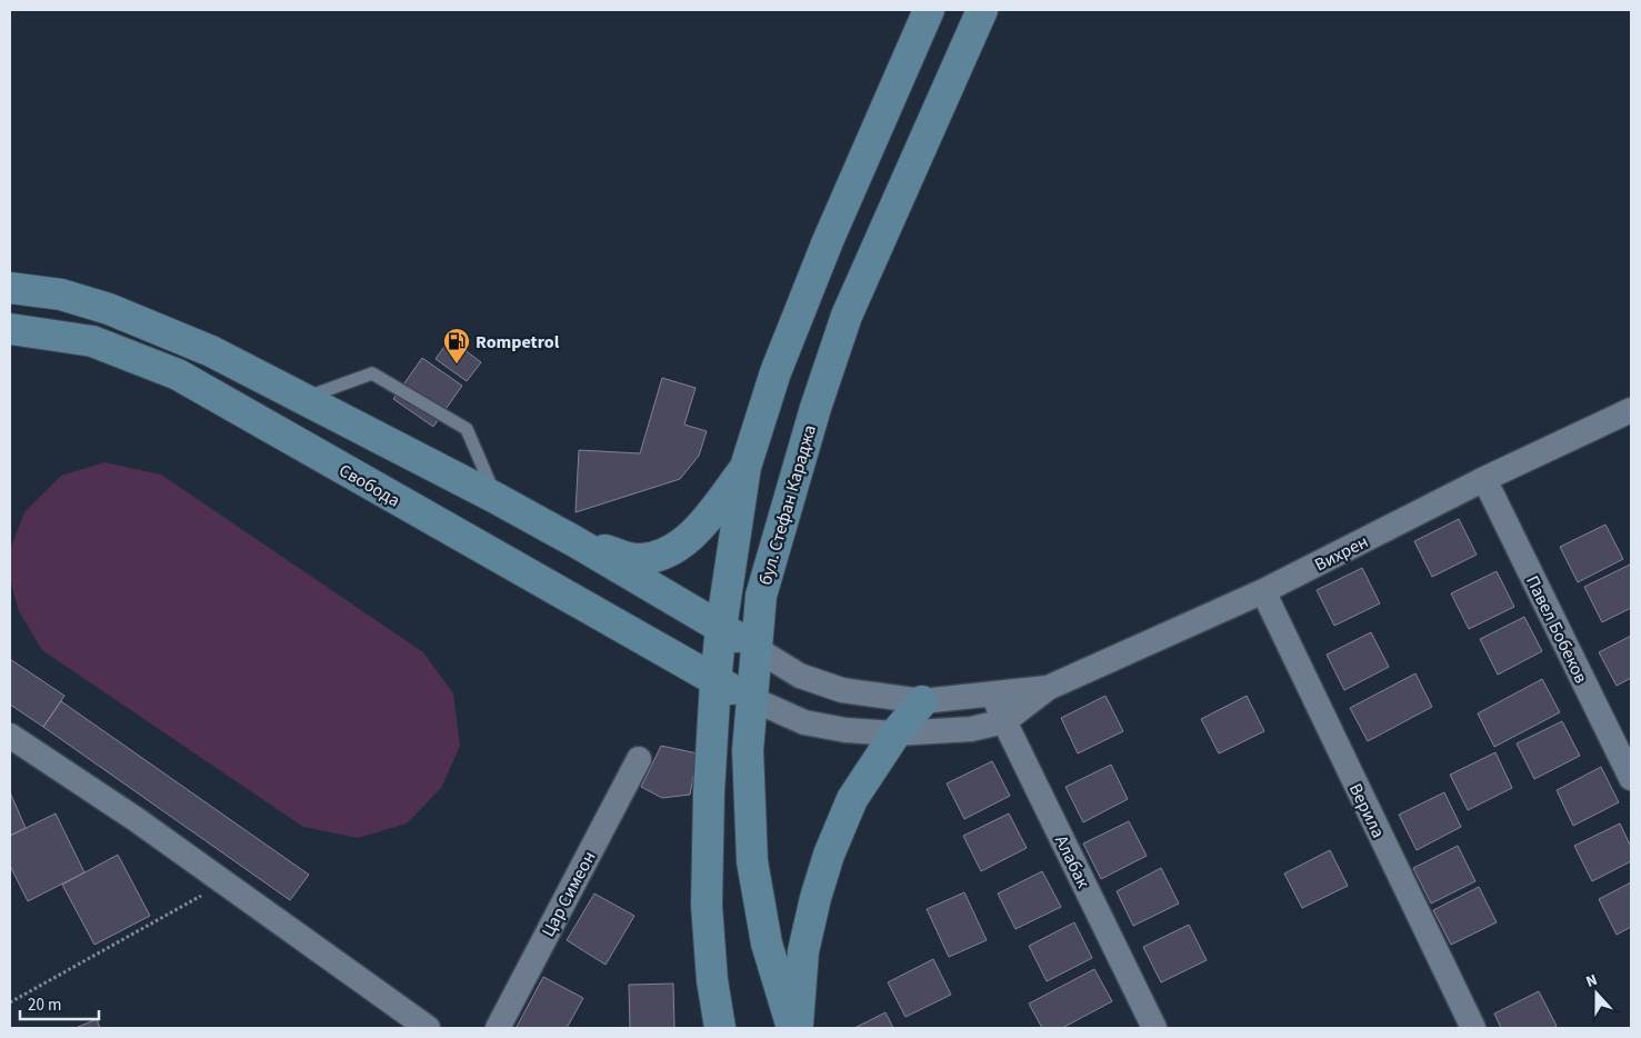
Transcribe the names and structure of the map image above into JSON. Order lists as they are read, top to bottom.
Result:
{
  "streets": {
    "street": [
      "Свобода",
      "бул. Стефан Караджа",
      "Вихрен",
      "Павел Бобеков",
      "Верила",
      "Алабак",
      "Цар Симеон"
    ]
  },
  "crossings": [
    ["Свобода", "бул. Стефан Караджа"],
    ["Вихрен", "Павел Бобеков"],
    ["Вихрен", "Верила"]
  ],
  "places": {
    "fuel station": ["Rompetrol"]
  },
  "scale_bar": "20 m",
  "north": "top"
}
